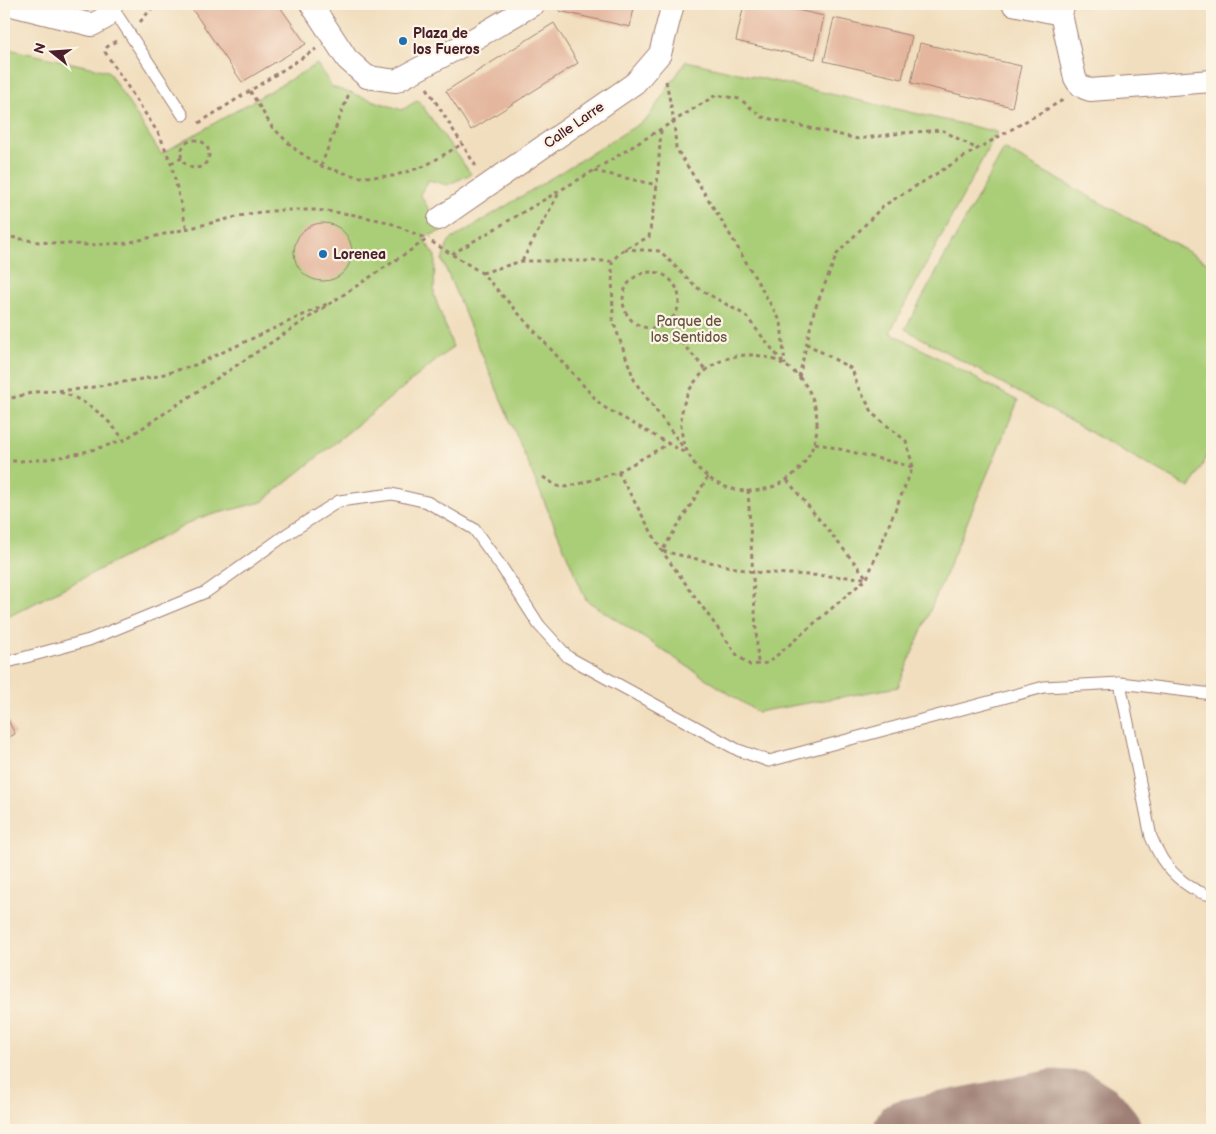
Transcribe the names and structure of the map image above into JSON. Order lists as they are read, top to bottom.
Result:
{
  "streets": {
    "street": ["Calle Larre"]
  },
  "parks": ["Parque de los Sentidos"],
  "places": ["Plaza de los Fueros", "Lorenea"],
  "north": "left"
}
